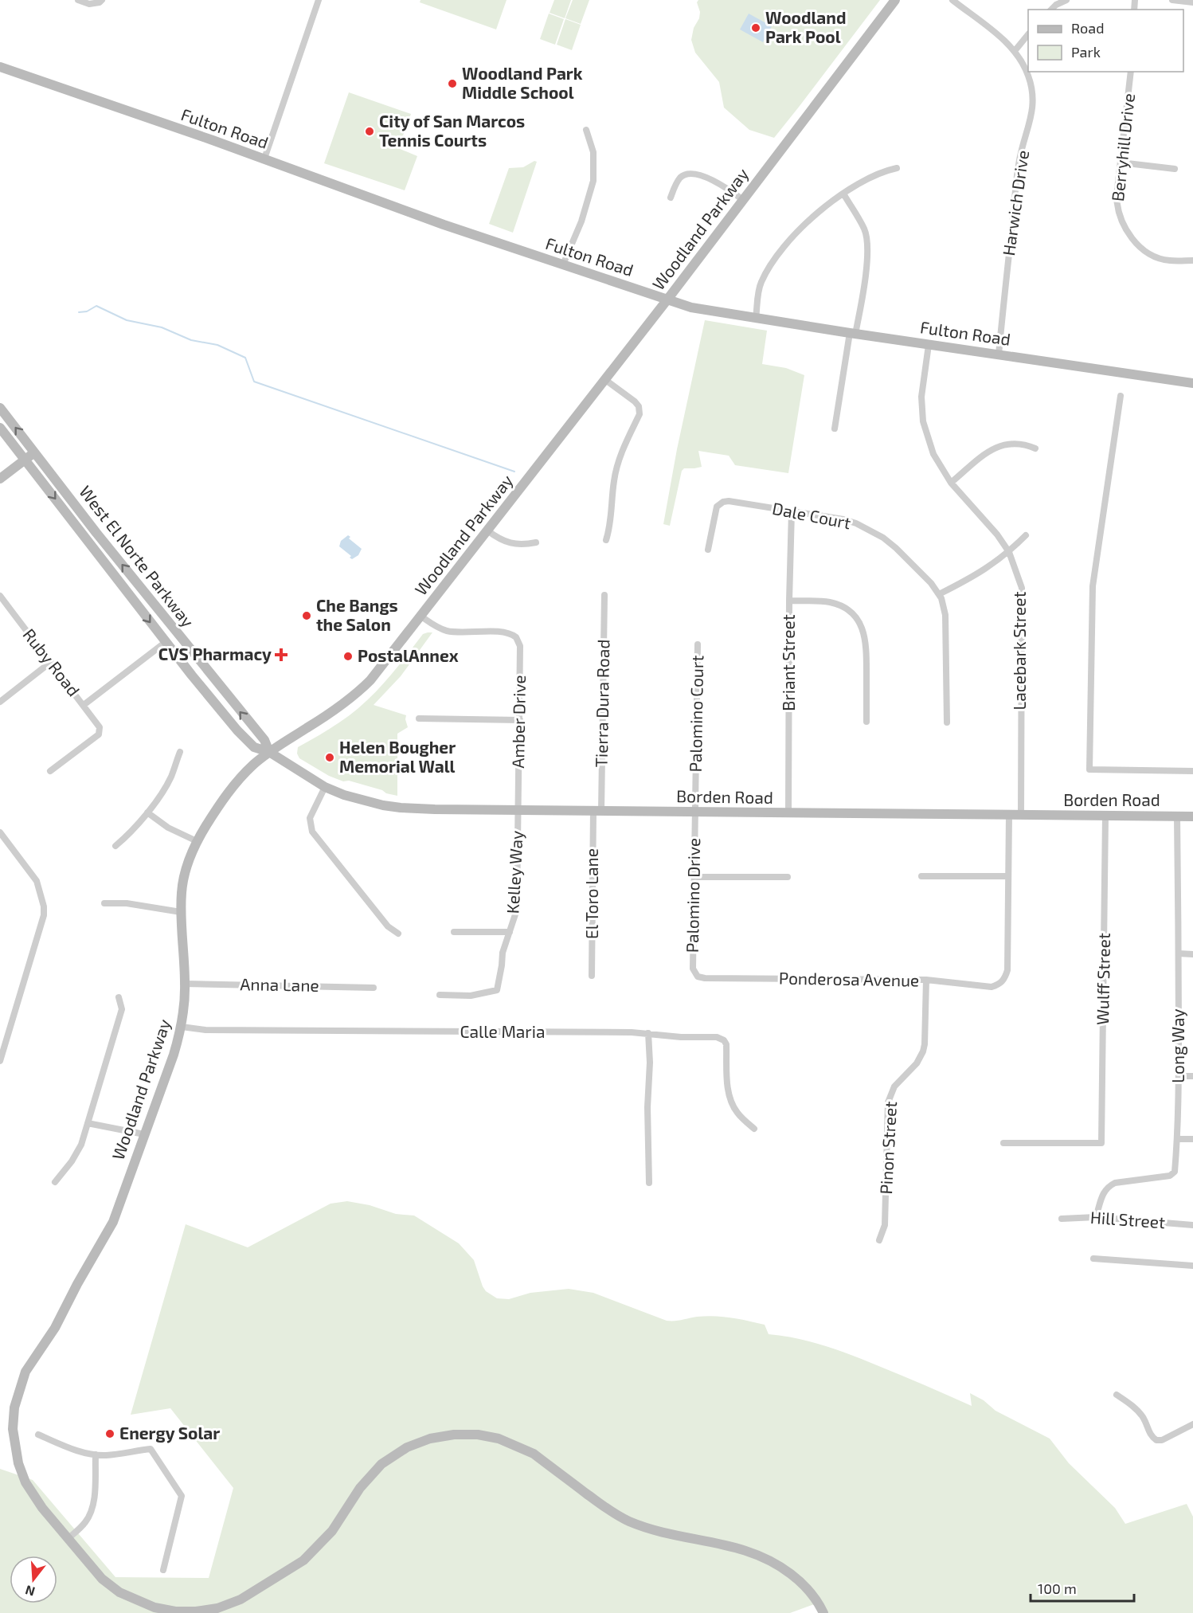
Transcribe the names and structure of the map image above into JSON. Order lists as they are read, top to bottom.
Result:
{
  "streets": {
    "street": [
      "Fulton Road",
      "Berryhill Drive",
      "Harwich Drive",
      "Woodland Parkway",
      "Dale Court",
      "West El Norte Parkway",
      "Lacebark Street",
      "Ruby Road",
      "Briant Street",
      "Tierra Dura Road",
      "Palomino Court",
      "Amber Drive",
      "Borden Road",
      "Kelley Way",
      "El Toro Lane",
      "Palomino Drive",
      "Wulff Street",
      "Ponderosa Avenue",
      "Anna Lane",
      "Calle Maria",
      "Long Way",
      "Pinon Street",
      "Hill Street"
    ]
  },
  "crossings": [
    ["Fulton Road", "Harwich Drive"],
    ["Fulton Road", "Woodland Parkway"],
    ["Fulton Road", "Lacebark Street"],
    ["Woodland Parkway", "West El Norte Parkway"],
    ["Woodland Parkway", "Amber Drive"],
    ["Woodland Parkway", "Borden Road"],
    ["Woodland Parkway", "Anna Lane"],
    ["Woodland Parkway", "Calle Maria"],
    ["Dale Court", "Briant Street"],
    ["West El Norte Parkway", "Borden Road"],
    ["Lacebark Street", "Borden Road"],
    ["Briant Street", "Borden Road"],
    ["Tierra Dura Road", "Borden Road"],
    ["Tierra Dura Road", "El Toro Lane"],
    ["Palomino Court", "Borden Road"],
    ["Palomino Court", "Palomino Drive"],
    ["Amber Drive", "Borden Road"],
    ["Amber Drive", "Kelley Way"],
    ["Borden Road", "Kelley Way"],
    ["Borden Road", "El Toro Lane"],
    ["Borden Road", "Palomino Drive"],
    ["Borden Road", "Wulff Street"],
    ["Borden Road", "Long Way"],
    ["Palomino Drive", "Ponderosa Avenue"],
    ["Ponderosa Avenue", "Pinon Street"],
    ["Long Way", "Hill Street"]
  ],
  "places": {
    "other": [
      "Woodland Park Pool",
      "Woodland Park Middle School",
      "City of San Marcos Tennis Courts",
      "Che Bangs the Salon",
      "PostalAnnex",
      "Helen Bougher Memorial Wall",
      "Energy Solar"
    ],
    "health": ["CVS Pharmacy"]
  },
  "legend": ["Road", "Park"],
  "scale_bar": "100 m",
  "north": "bottom"
}
